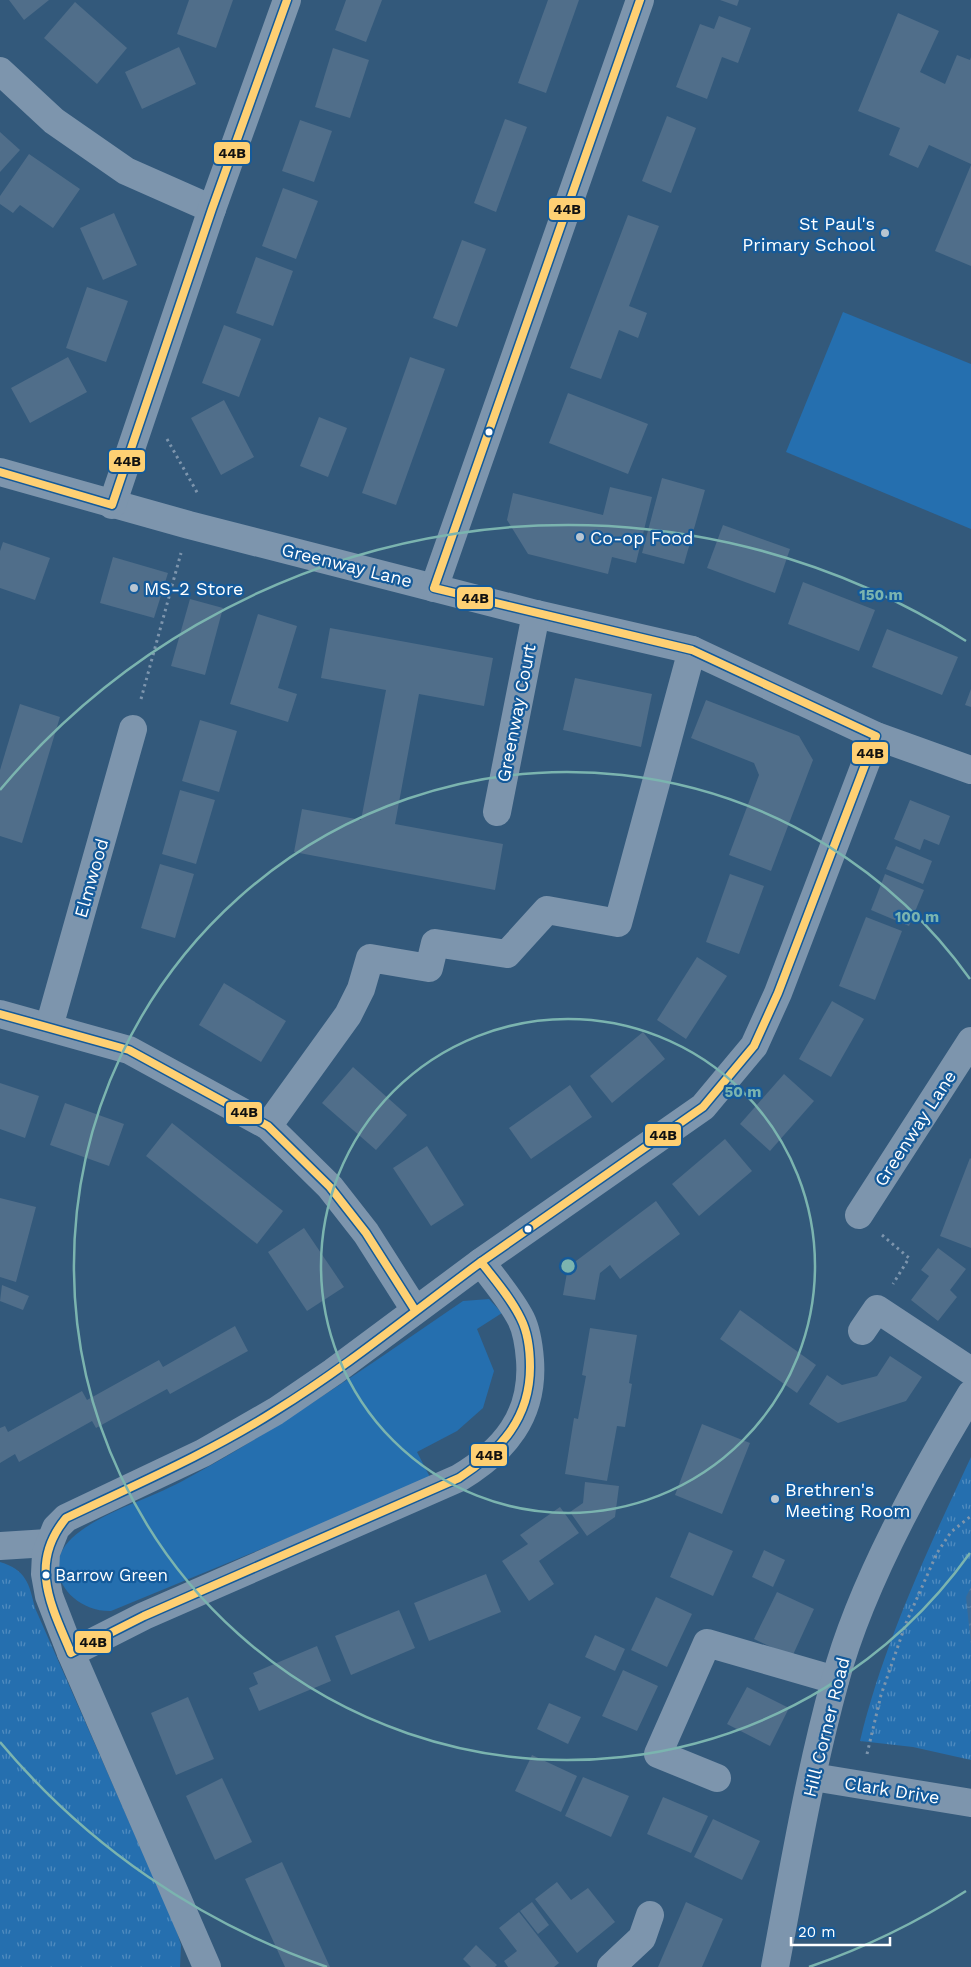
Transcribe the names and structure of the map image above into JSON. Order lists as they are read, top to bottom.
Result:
{
  "streets": {
    "street": [
      "Greenway Lane",
      "Greenway Court",
      "Elmwood",
      "Hill Corner Road",
      "Clark Drive"
    ]
  },
  "crossings": [
    ["Greenway Lane", "Greenway Court"],
    ["Hill Corner Road", "Clark Drive"]
  ],
  "places": [
    "St Paul's Primary School",
    "Co-op Food",
    "MS-2 Store",
    "Brethren's Meeting Room",
    "Barrow Green"
  ],
  "lines": ["transit line 44B"],
  "scale_bar": "20 m",
  "rings": ["150 m", "100 m", "50 m"]
}
